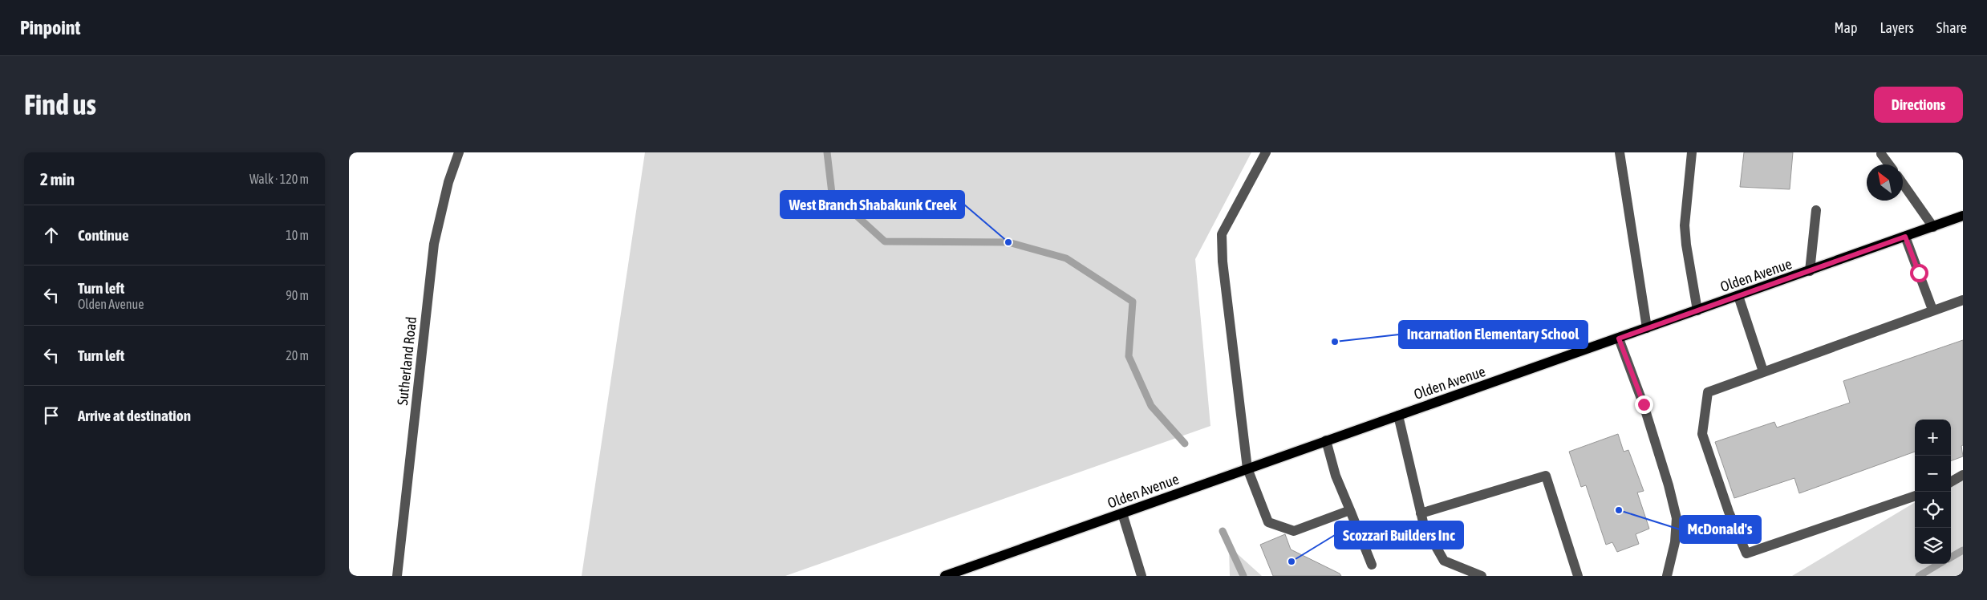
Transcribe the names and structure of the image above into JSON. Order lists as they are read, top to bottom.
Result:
{
  "streets": {
    "main road": ["Olden Avenue"],
    "street": ["Sutherland Road"]
  },
  "places": [
    "West Branch Shabakunk Creek",
    "Incarnation Elementary School",
    "McDonald's",
    "Scozzari Builders Inc"
  ],
  "north": "top left",
  "page": {
    "header": "Pinpoint",
    "nav": ["Map", "Layers", "Share"],
    "buttons": "Directions",
    "title": "Find us",
    "heading": ["2 min", "Walk · 120 m"],
    "list": [
      ["Continue", "10 m"],
      ["Turn left", "Olden Avenue", "90 m"],
      ["Turn left", "20 m"],
      "Arrive at destination"
    ],
    "map_buttons": ["+", "−"]
  }
}
